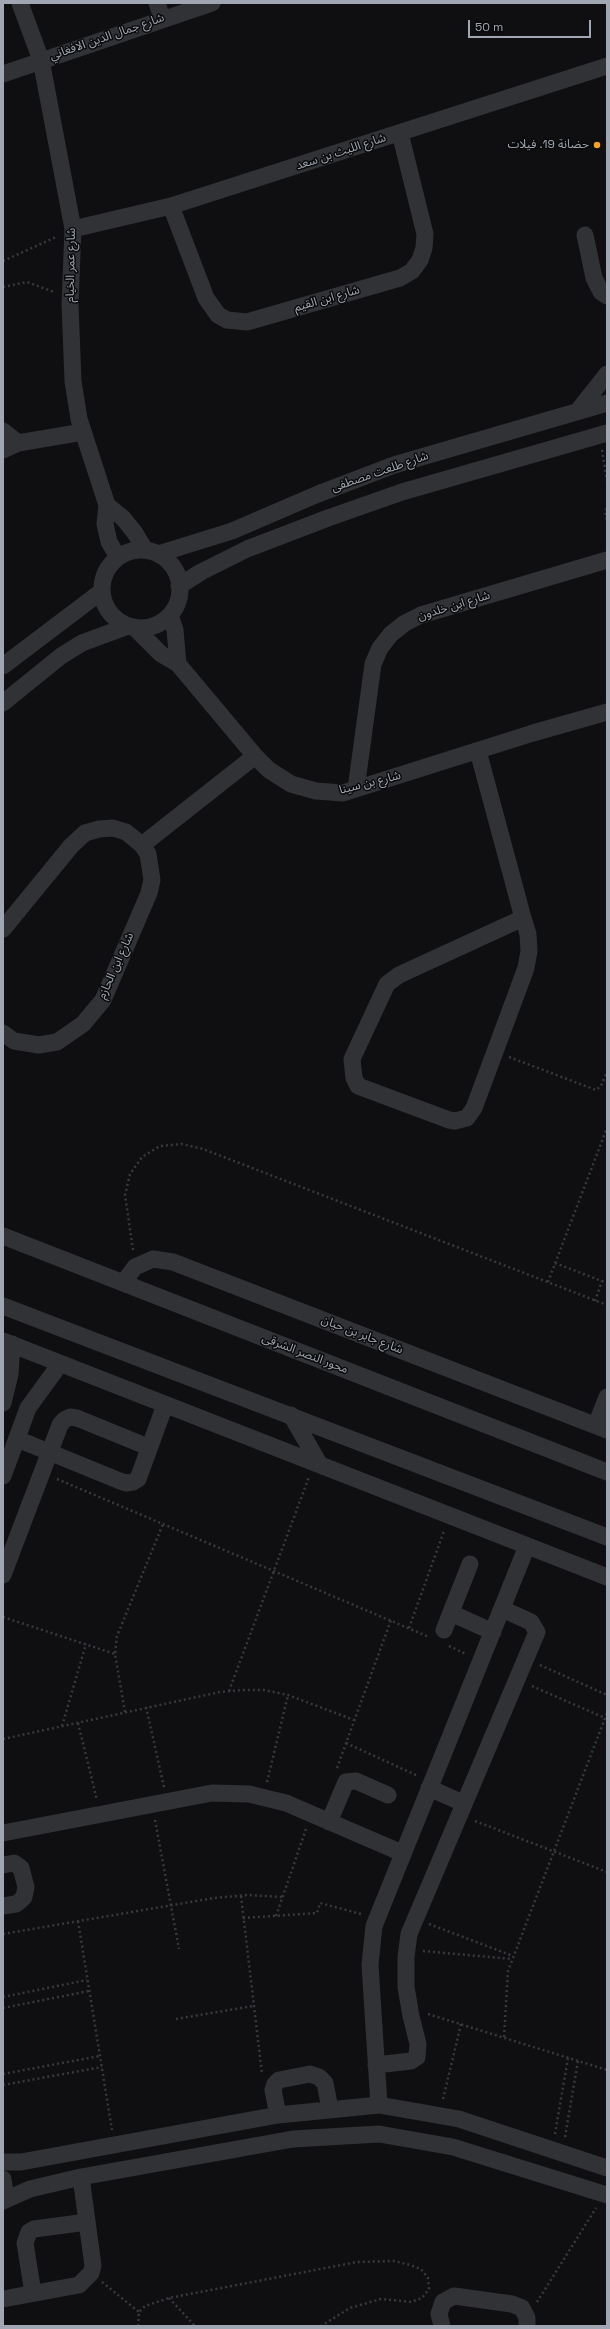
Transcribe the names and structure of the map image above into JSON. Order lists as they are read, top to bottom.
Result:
{
  "streets": {
    "street": [
      "شارع جمال الدين الافغاني",
      "شارع الليث بن سعد",
      "شارع عمر الخيام",
      "شارع ابن القيم",
      "شارع طلعت مصطفى",
      "شارع ابن خلدون",
      "شارع بن سينا",
      "شارع ابن الحازم",
      "شارع جابر بن حيان",
      "محور النصر الشرقى"
    ]
  },
  "crossings": [
    ["شارع جمال الدين الافغاني", "شارع عمر الخيام"],
    ["شارع الليث بن سعد", "شارع عمر الخيام"],
    ["شارع الليث بن سعد", "شارع ابن القيم"],
    ["شارع عمر الخيام", "شارع طلعت مصطفى"],
    ["شارع عمر الخيام", "شارع بن سينا"],
    ["شارع طلعت مصطفى", "شارع بن سينا"],
    ["شارع ابن خلدون", "شارع بن سينا"],
    ["شارع جابر بن حيان", "محور النصر الشرقى"]
  ],
  "places": ["حضانة 19. فيلات"],
  "scale_bar": "50 m"
}
